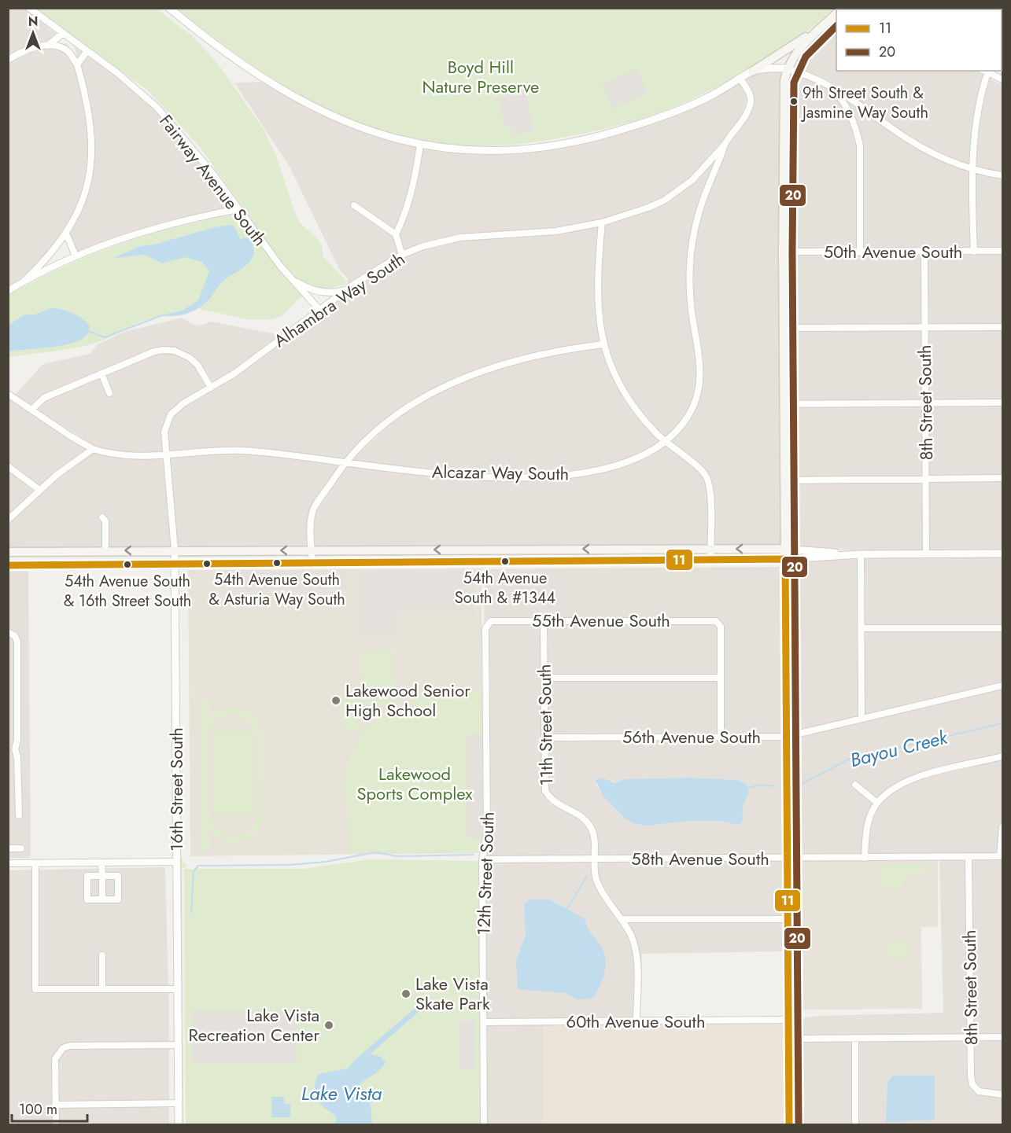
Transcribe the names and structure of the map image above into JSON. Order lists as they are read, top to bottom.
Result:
{
  "streets": {
    "street": [
      "Fairway Avenue South",
      "50th Avenue South",
      "Alhambra Way South",
      "8th Street South",
      "Alcazar Way South",
      "55th Avenue South",
      "11th Street South",
      "56th Avenue South",
      "16th Street South",
      "58th Avenue South",
      "12th Street South",
      "60th Avenue South"
    ]
  },
  "crossings": [
    ["Fairway Avenue South", "Alhambra Way South"],
    ["50th Avenue South", "8th Street South"],
    ["Alhambra Way South", "Alcazar Way South"],
    ["Alhambra Way South", "16th Street South"],
    ["8th Street South", "58th Avenue South"],
    ["Alcazar Way South", "16th Street South"],
    ["55th Avenue South", "11th Street South"],
    ["55th Avenue South", "12th Street South"],
    ["11th Street South", "56th Avenue South"],
    ["11th Street South", "58th Avenue South"],
    ["11th Street South", "60th Avenue South"],
    ["58th Avenue South", "12th Street South"],
    ["12th Street South", "60th Avenue South"]
  ],
  "water": ["Bayou Creek", "Lake Vista"],
  "parks": ["Boyd Hill Nature Preserve", "Lakewood Sports Complex"],
  "places": [
    "9th Street South & Jasmine Way South",
    "54th Avenue South & #1344",
    "54th Avenue South & Asturia Way South",
    "54th Avenue South & 16th Street South",
    "Lakewood Senior High School",
    "Lake Vista Skate Park",
    "Lake Vista Recreation Center"
  ],
  "lines": ["transit line 20", "transit line 11"],
  "legend": ["11", "20"],
  "scale_bar": "100 m",
  "north": "top"
}
